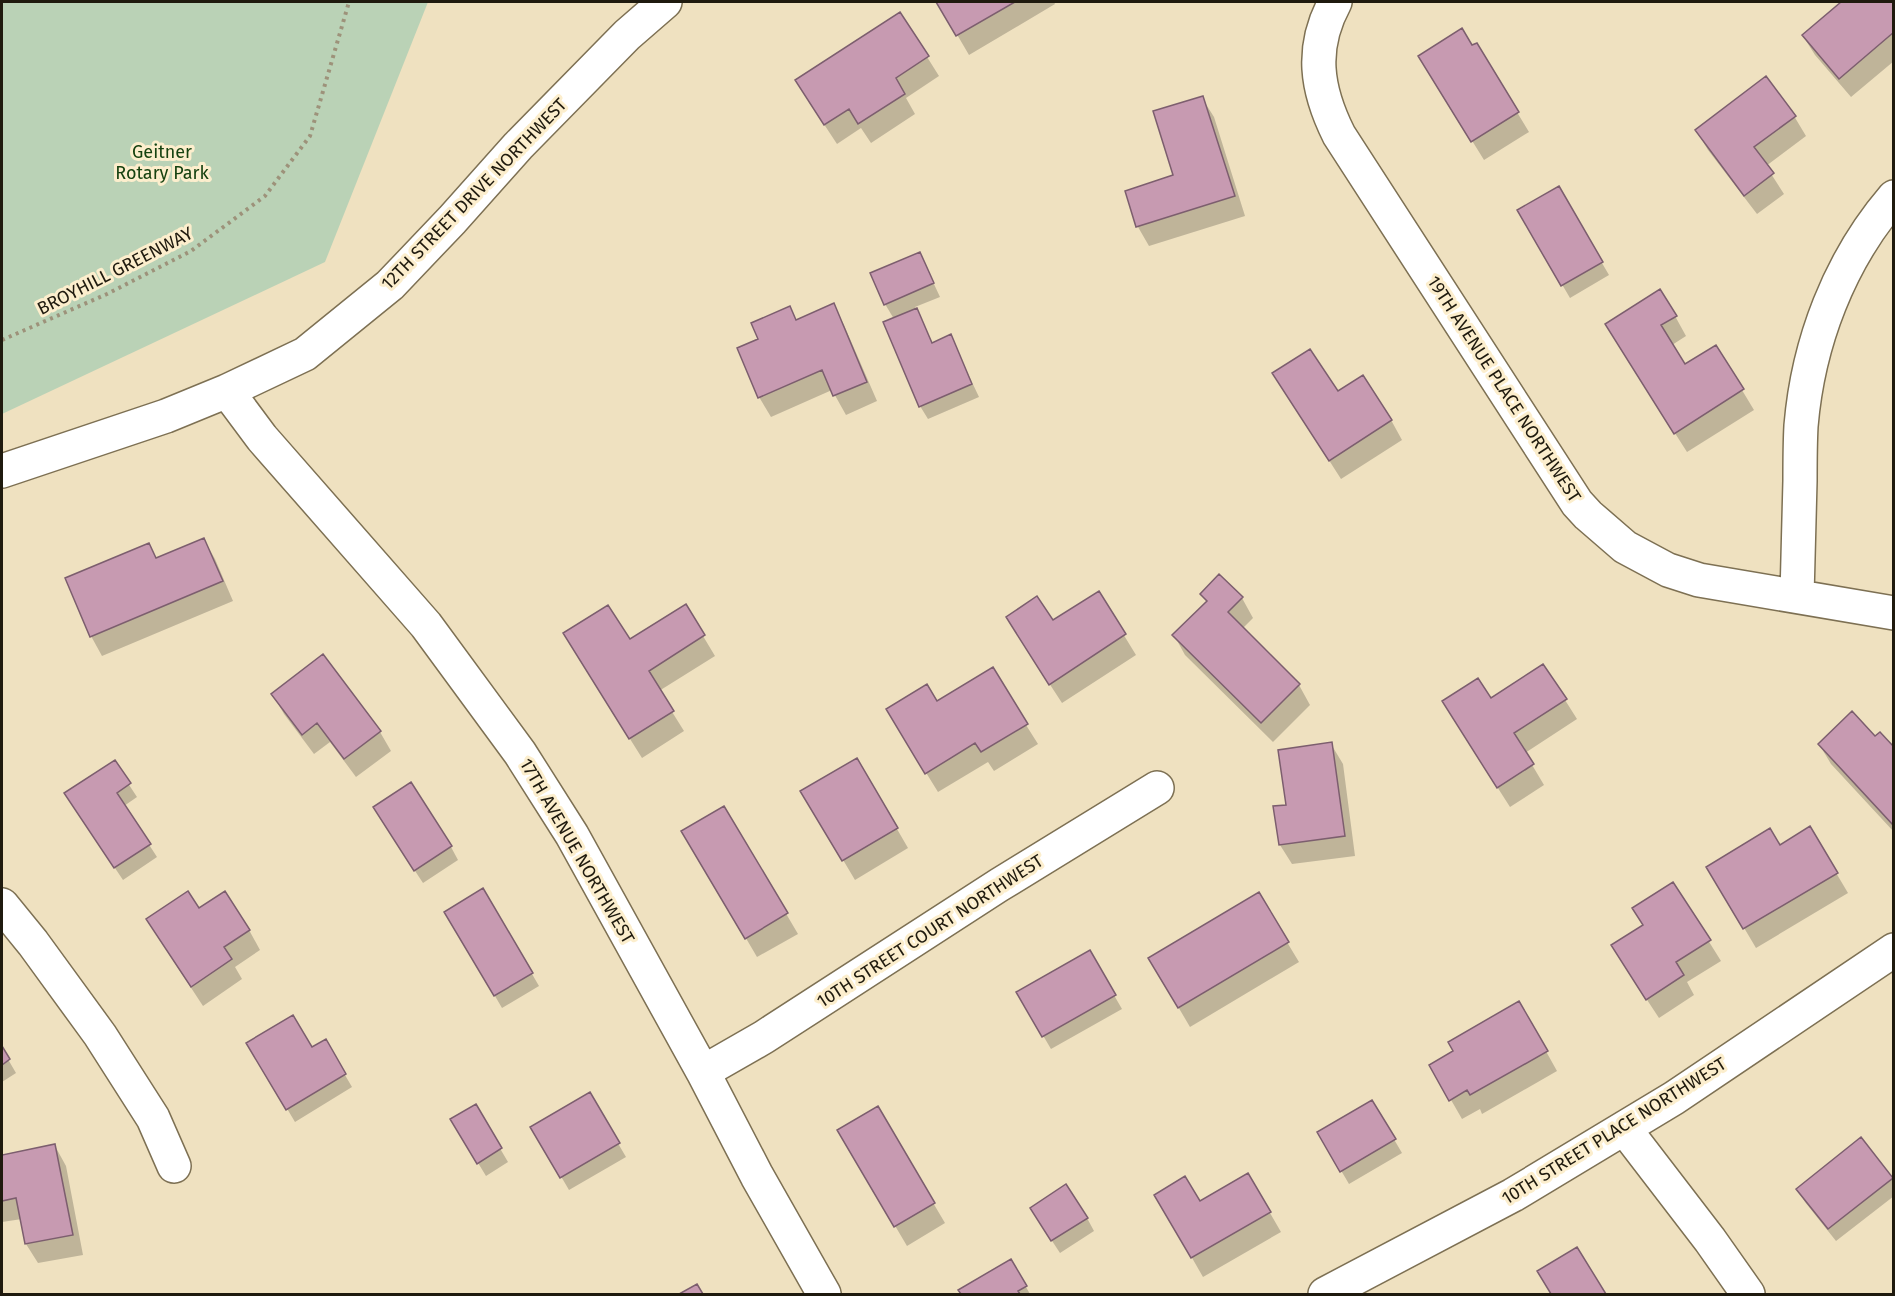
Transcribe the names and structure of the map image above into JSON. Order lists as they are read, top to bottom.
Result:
{
  "streets": {
    "street": [
      "12TH STREET DRIVE NORTHWEST",
      "19TH AVENUE PLACE NORTHWEST",
      "17TH AVENUE NORTHWEST",
      "10TH STREET COURT NORTHWEST",
      "10TH STREET PLACE NORTHWEST"
    ],
    "path": ["BROYHILL GREENWAY"]
  },
  "crossings": [
    ["12TH STREET DRIVE NORTHWEST", "17TH AVENUE NORTHWEST"],
    ["17TH AVENUE NORTHWEST", "10TH STREET COURT NORTHWEST"]
  ],
  "parks": ["Geitner Rotary Park"]
}
